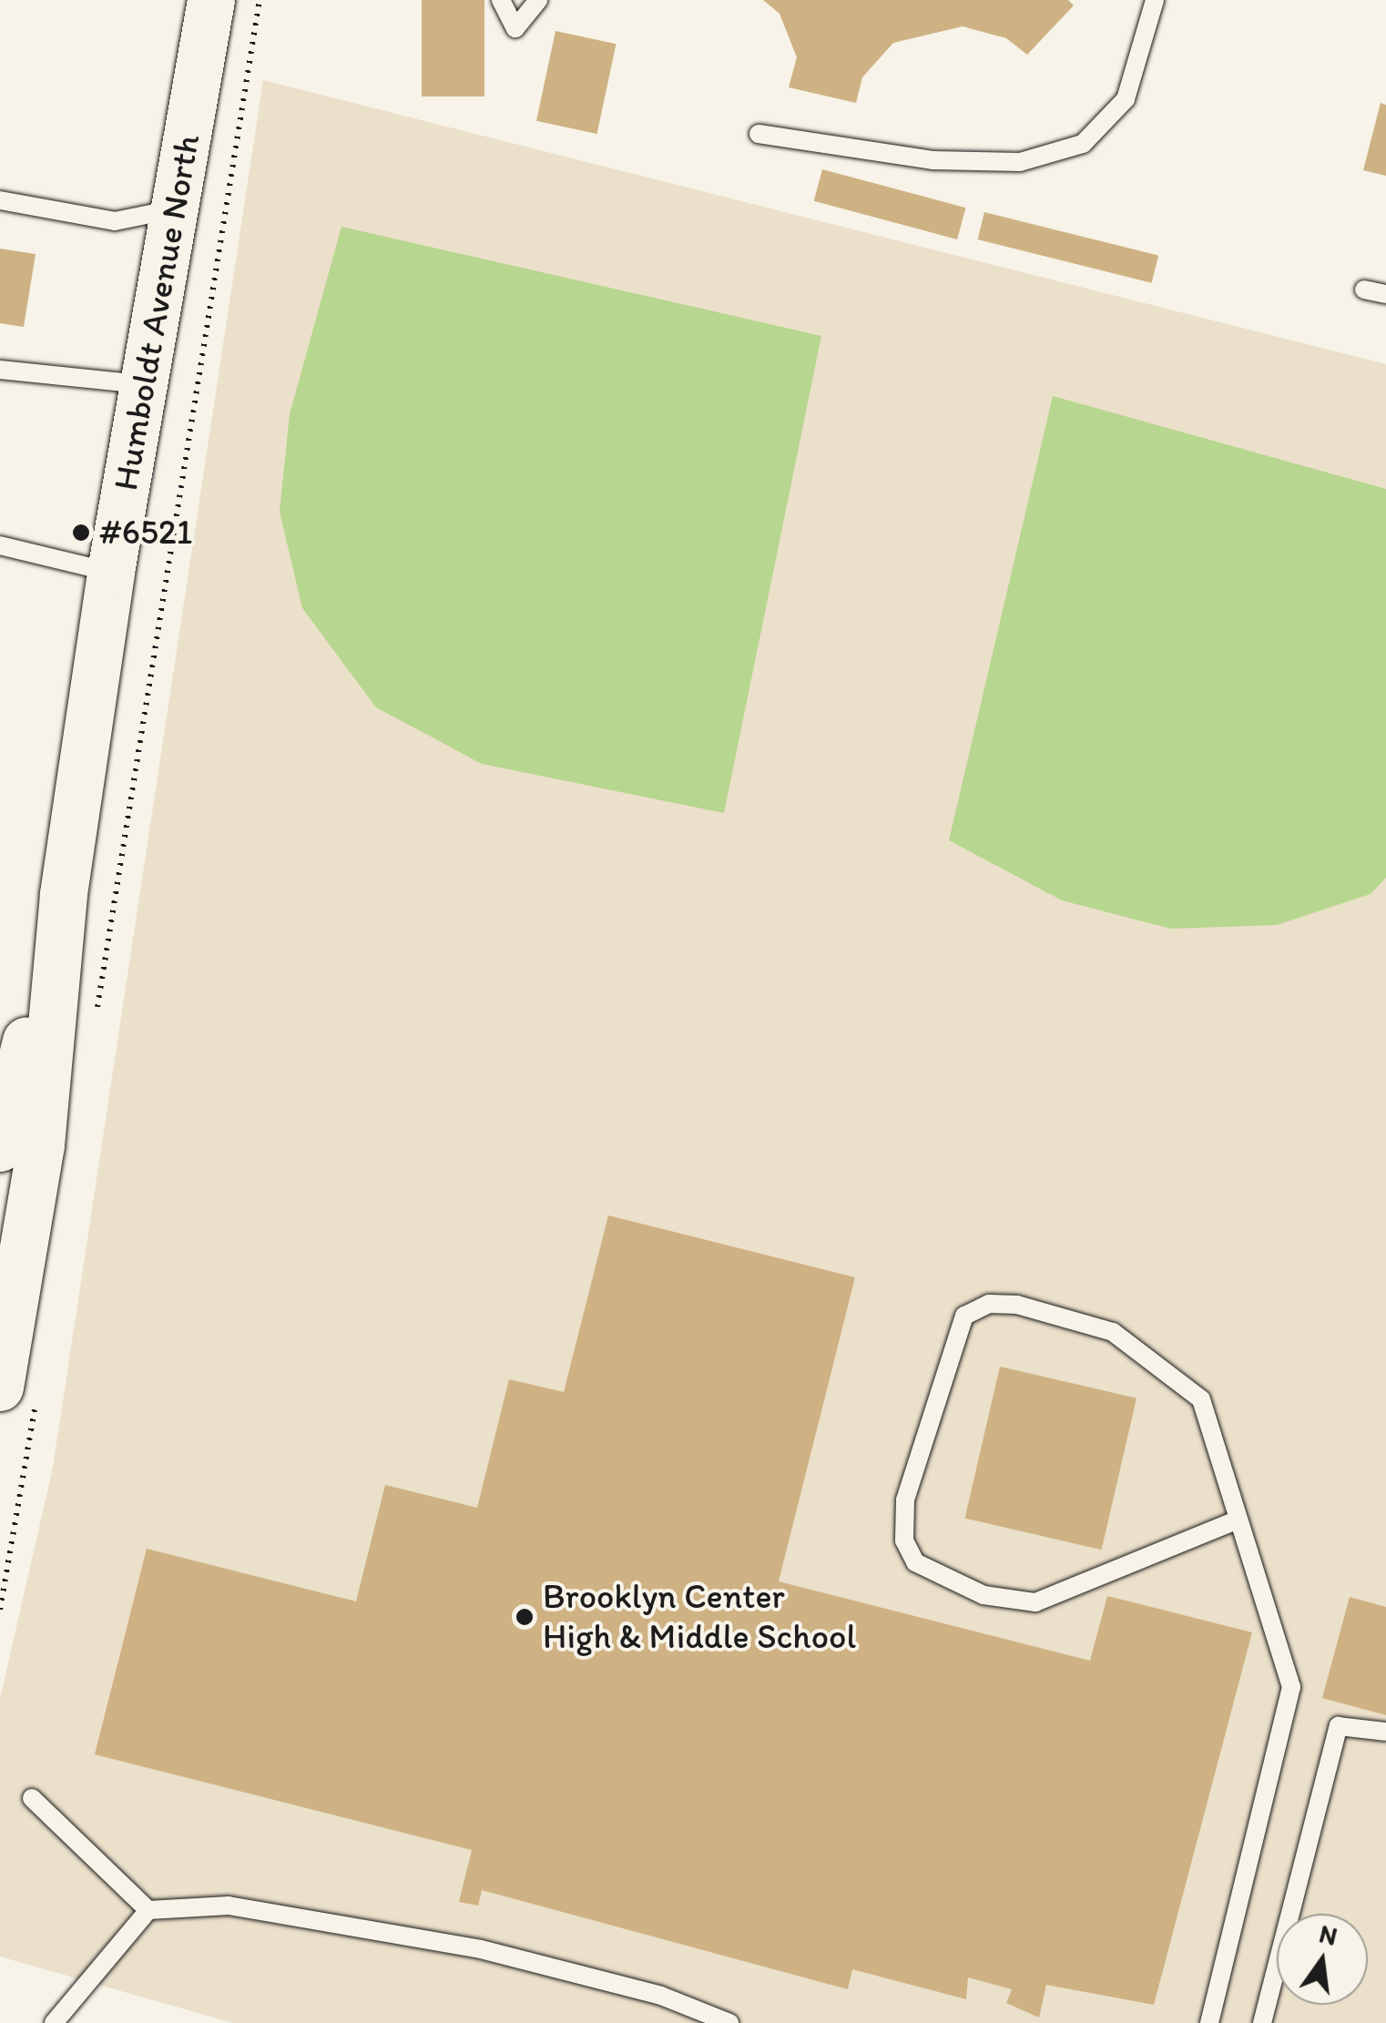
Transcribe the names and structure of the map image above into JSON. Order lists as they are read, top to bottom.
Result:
{
  "streets": {
    "street": ["Humboldt Avenue North"]
  },
  "places": ["#6521", "Brooklyn Center High & Middle School"],
  "north": "top"
}
